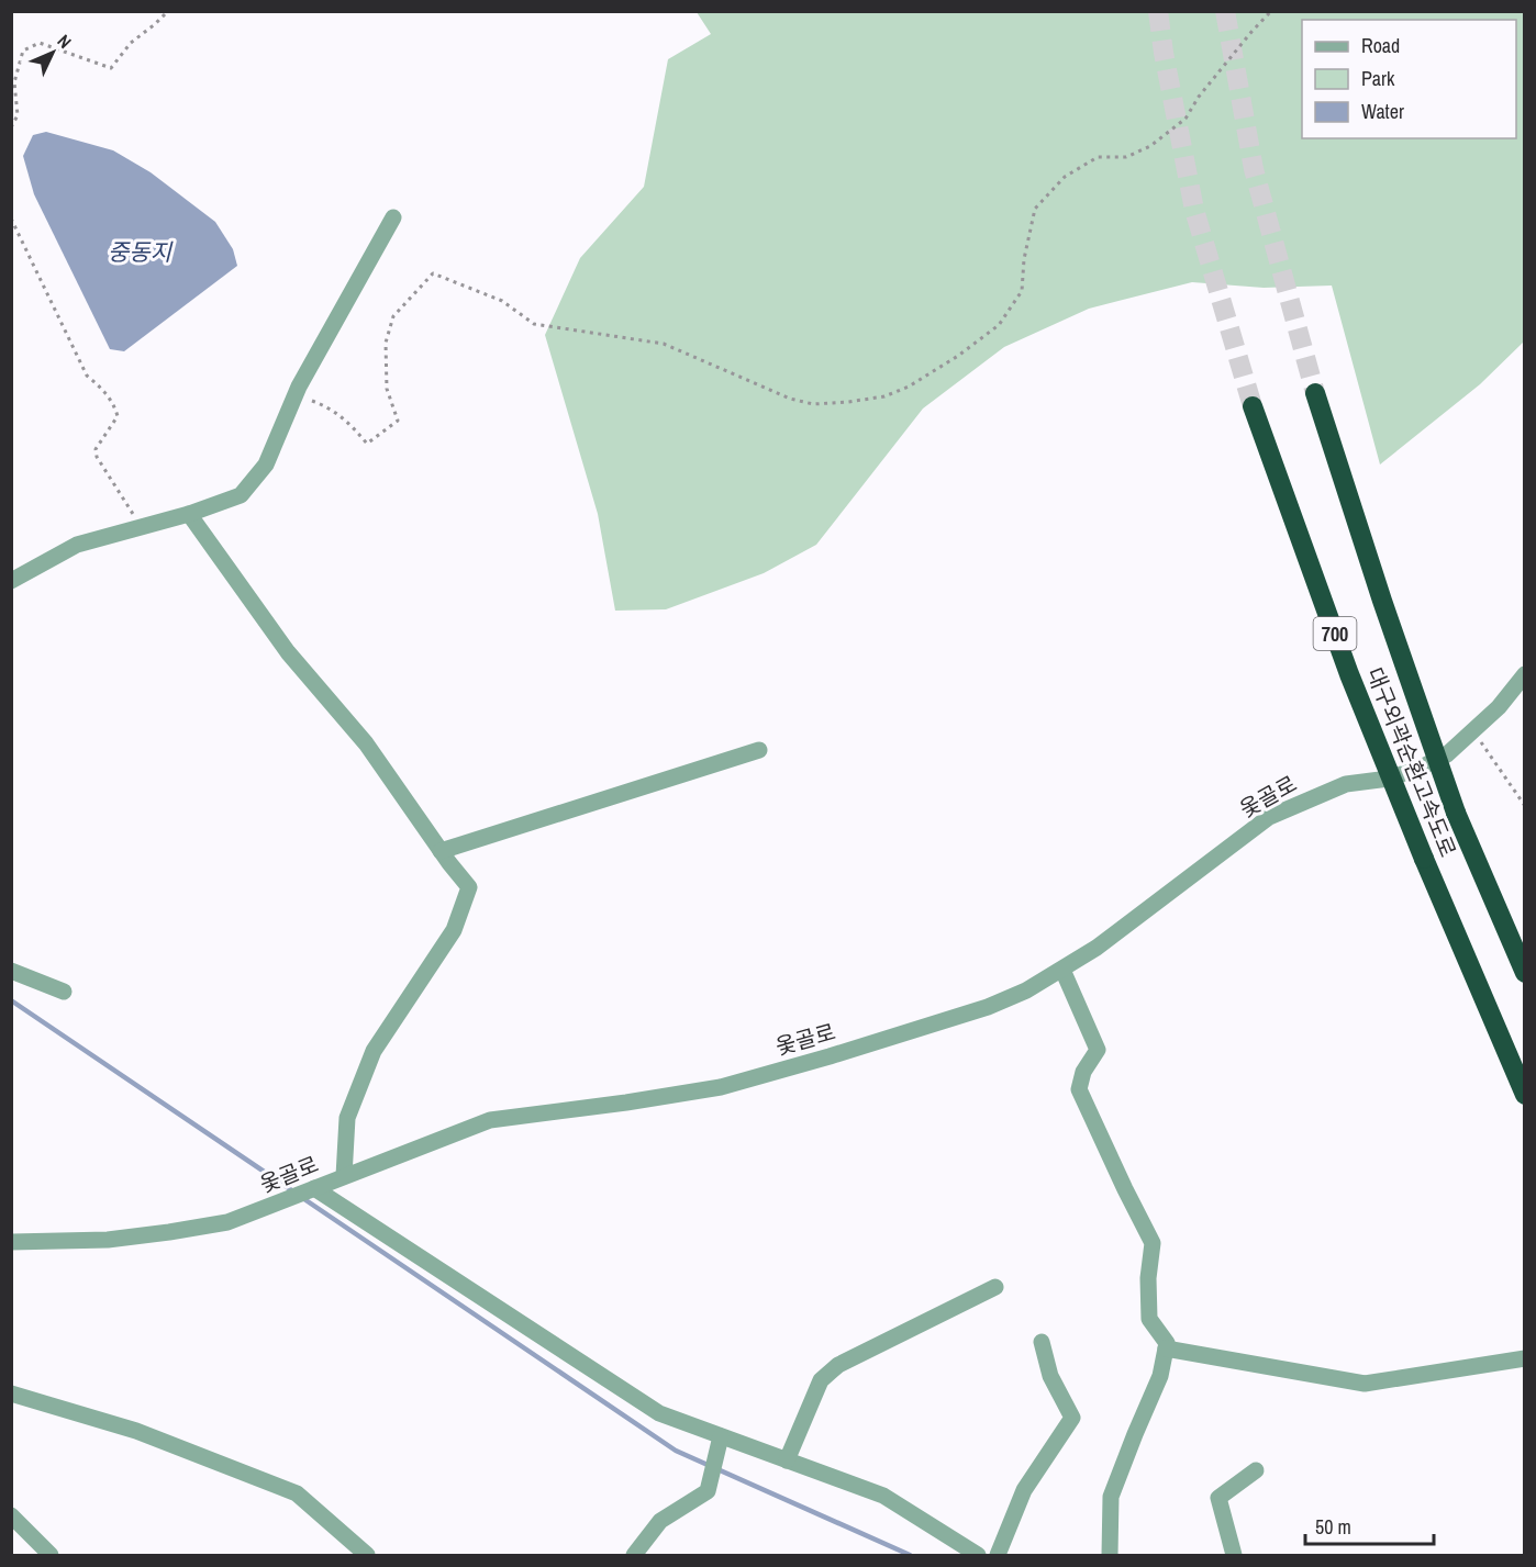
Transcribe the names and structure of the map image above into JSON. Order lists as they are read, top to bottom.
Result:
{
  "streets": {
    "highway": ["700", "대구외곽순환고속도로"],
    "street": ["옻골로"]
  },
  "water": ["중동지"],
  "legend": ["Road", "Park", "Water"],
  "scale_bar": "50 m",
  "north": "top right"
}
